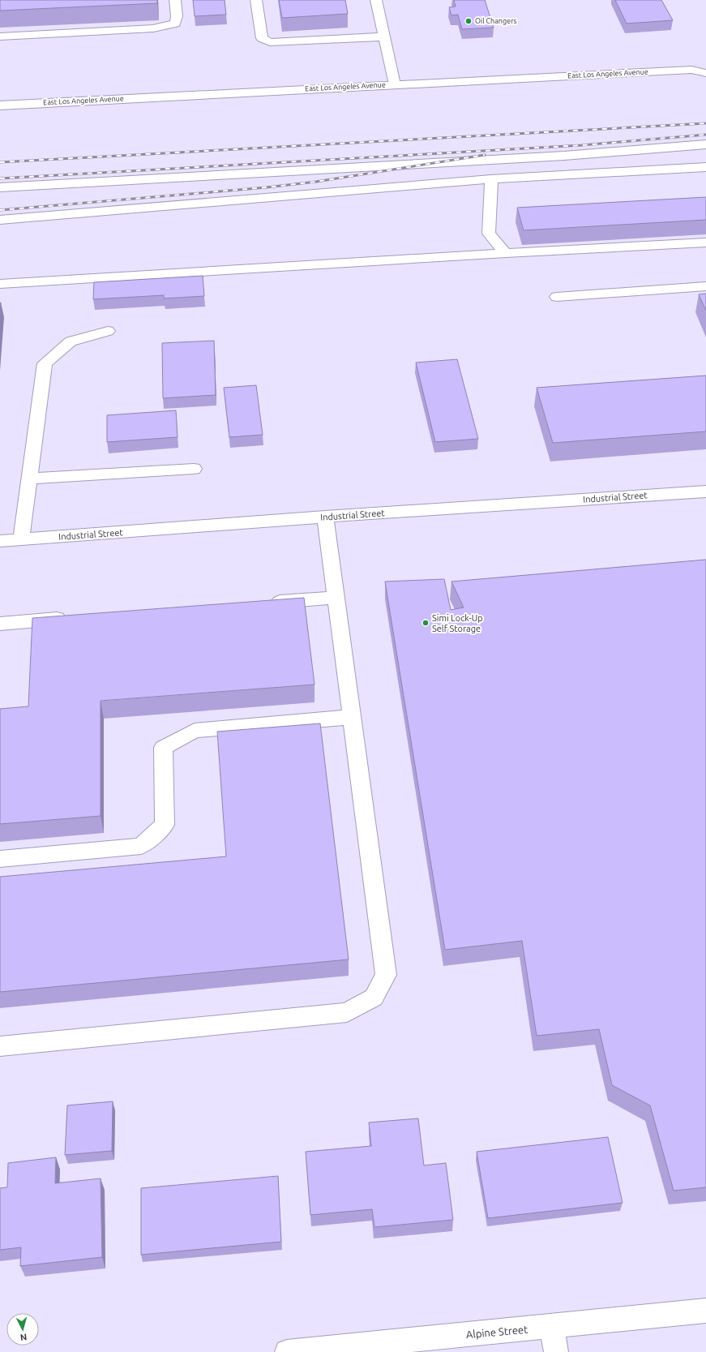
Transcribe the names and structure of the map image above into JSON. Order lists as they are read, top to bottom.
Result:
{
  "streets": {
    "street": ["East Los Angeles Avenue", "Industrial Street", "Alpine Street"]
  },
  "places": ["Oil Changers", "Simi Lock-Up Self Storage"],
  "north": "bottom"
}
